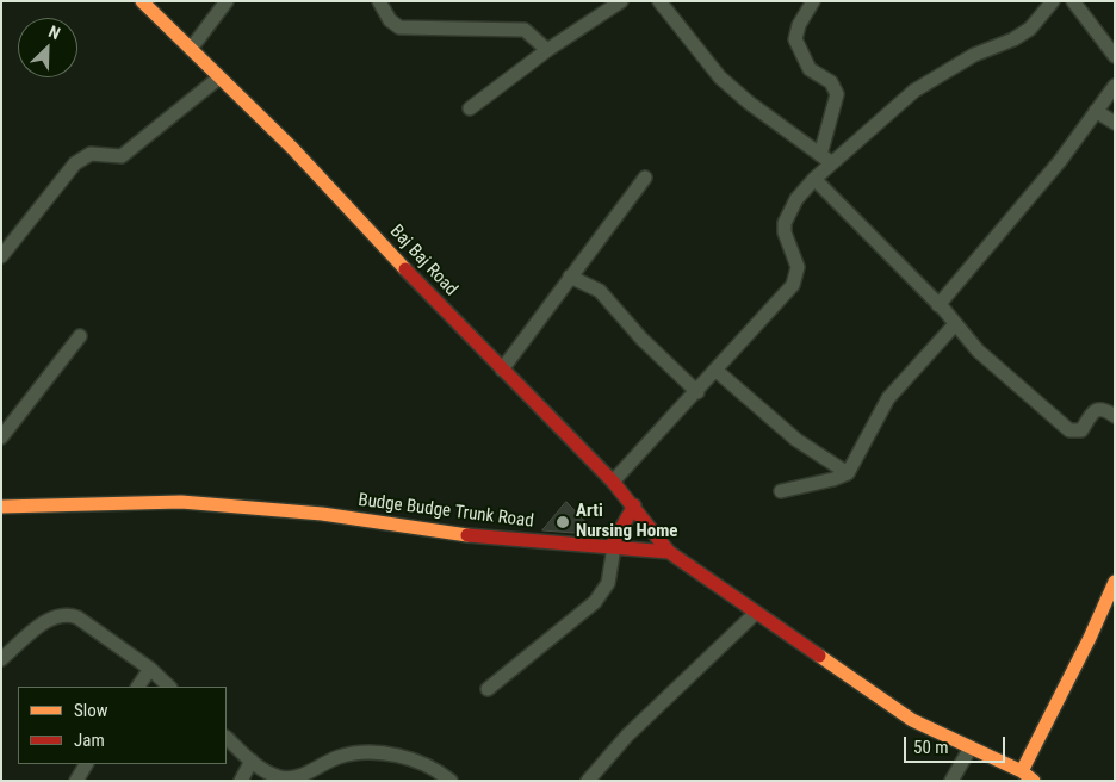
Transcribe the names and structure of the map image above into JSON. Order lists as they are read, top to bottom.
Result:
{
  "streets": {
    "main road": ["Baj Baj Road", "Budge Budge Trunk Road"]
  },
  "crossings": [
    ["Baj Baj Road", "Budge Budge Trunk Road"]
  ],
  "places": ["Arti Nursing Home"],
  "legend": ["Slow", "Jam"],
  "scale_bar": "50 m",
  "north": "top right"
}
